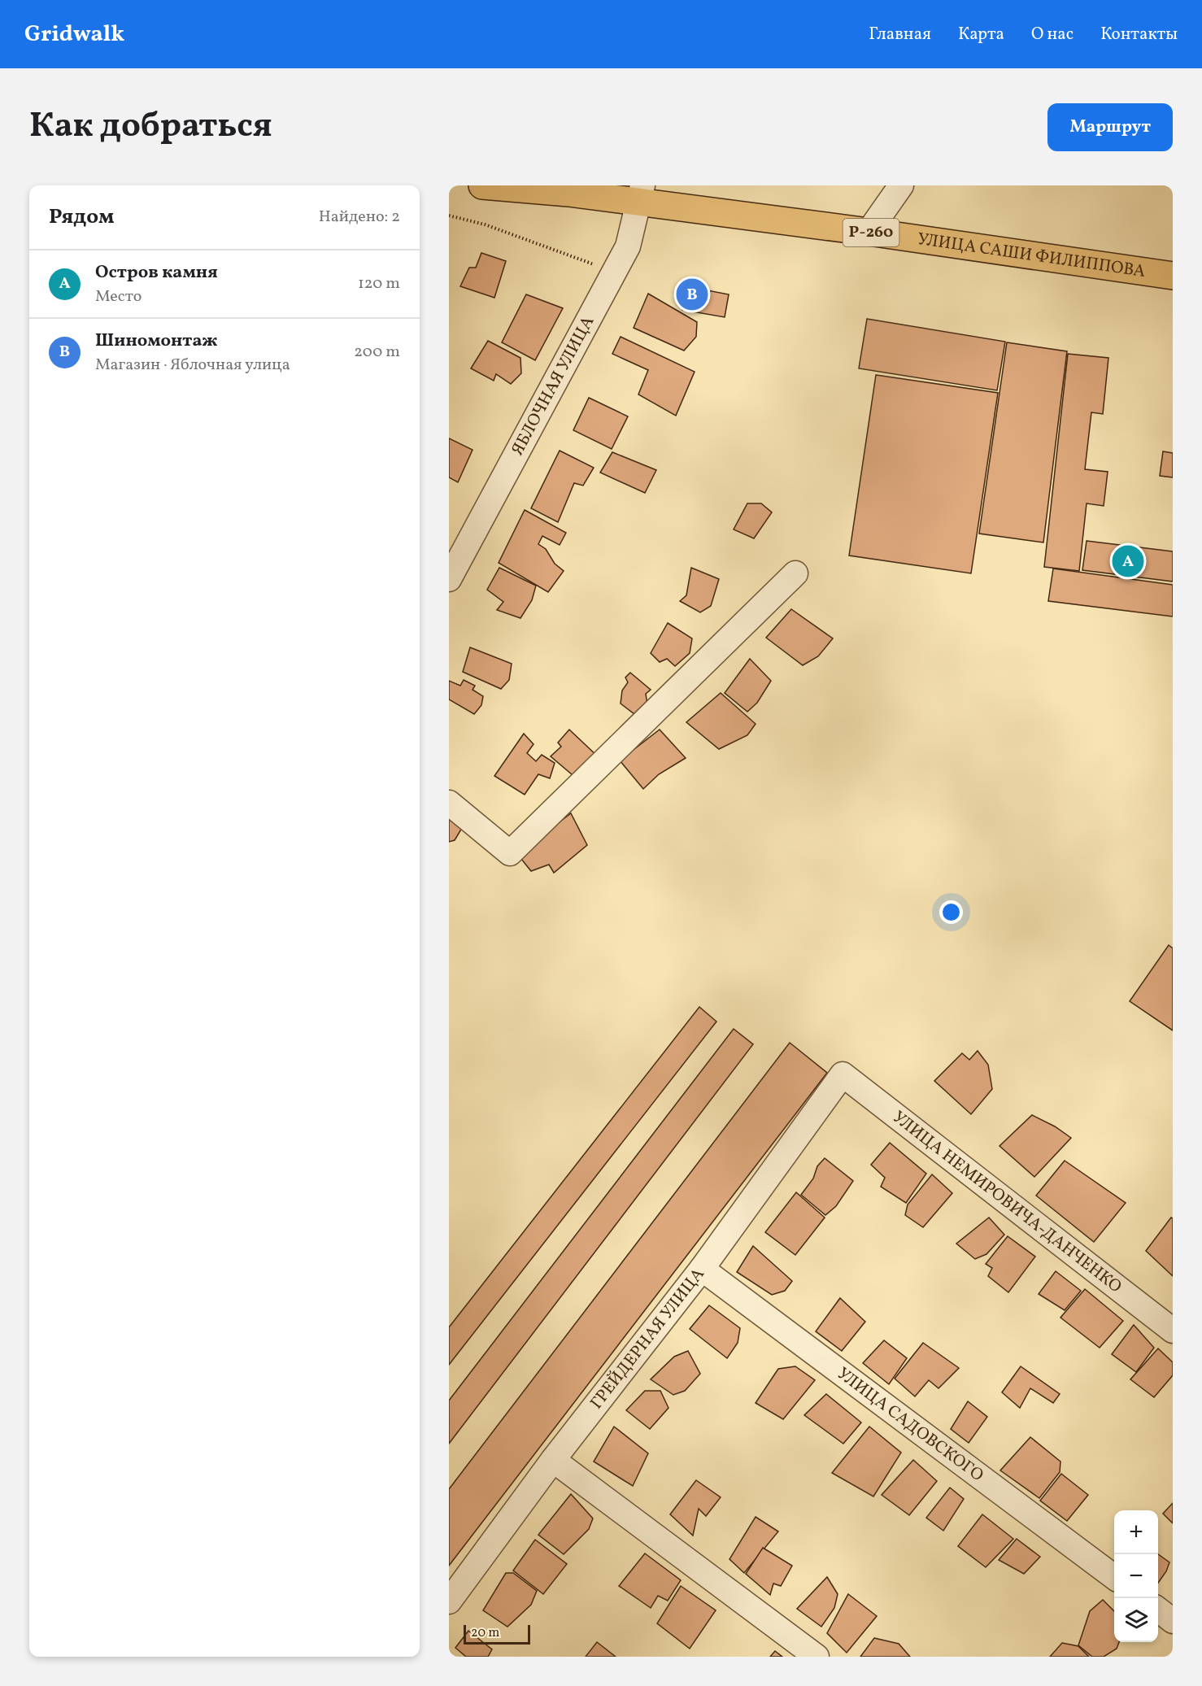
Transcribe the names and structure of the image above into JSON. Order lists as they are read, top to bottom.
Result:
{
  "streets": {
    "highway": ["Р-260", "УЛИЦА САШИ ФИЛИППОВА"],
    "street": [
      "ЯБЛОЧНАЯ УЛИЦА",
      "УЛИЦА НЕМИРОВИЧА-ДАНЧЕНКО",
      "ГРЕЙДЕРНАЯ УЛИЦА",
      "УЛИЦА САДОВСКОГО"
    ]
  },
  "crossings": [
    ["УЛИЦА САШИ ФИЛИППОВА", "ЯБЛОЧНАЯ УЛИЦА"],
    ["УЛИЦА НЕМИРОВИЧА-ДАНЧЕНКО", "ГРЕЙДЕРНАЯ УЛИЦА"],
    ["ГРЕЙДЕРНАЯ УЛИЦА", "УЛИЦА САДОВСКОГО"]
  ],
  "scale_bar": "20 m",
  "page": {
    "header": "Gridwalk",
    "nav": [
      "Главная",
      "Карта",
      "О нас",
      "Контакты"
    ],
    "title": "Как добраться",
    "buttons": "Маршрут",
    "heading": ["Рядом", "Найдено: 2"],
    "list": [
      {
        "mark": "A",
        "name": "Остров камня",
        "note": "Место",
        "value": "120 m"
      },
      {
        "mark": "B",
        "name": "Шиномонтаж",
        "note": "Магазин · Яблочная улица",
        "value": "200 m"
      }
    ],
    "pins": ["B", "A"],
    "map_buttons": ["+", "−"],
    "scale": "20 m"
  }
}
